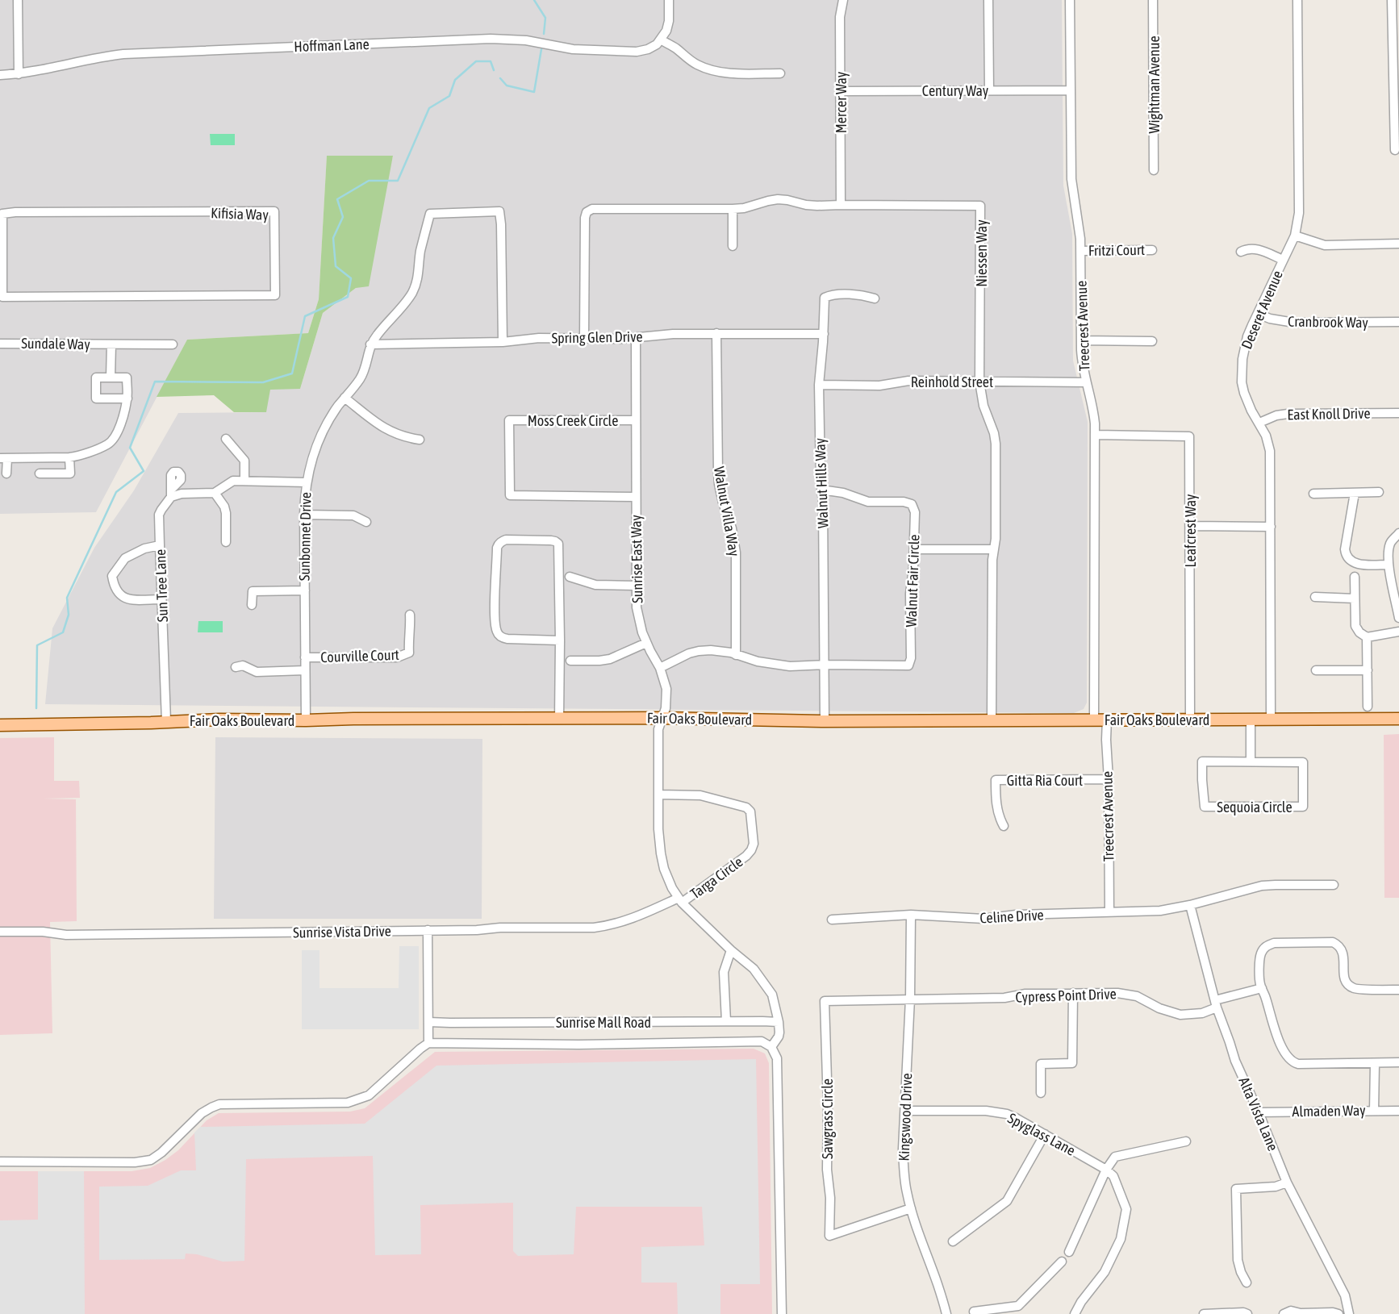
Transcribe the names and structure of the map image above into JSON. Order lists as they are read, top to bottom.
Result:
{
  "streets": {
    "main road": ["Fair Oaks Boulevard"],
    "street": [
      "Hoffman Lane",
      "Wightman Avenue",
      "Century Way",
      "Mercer Way",
      "Kifisia Way",
      "Fritzi Court",
      "Niessen Way",
      "Deseret Avenue",
      "Cranbrook Way",
      "Treecrest Avenue",
      "Spring Glen Drive",
      "Sundale Way",
      "Reinhold Street",
      "East Knoll Drive",
      "Moss Creek Circle",
      "Walnut Hills Way",
      "Walnut Villa Way",
      "Leafcrest Way",
      "Sunbonnet Drive",
      "Sunrise East Way",
      "Walnut Fair Circle",
      "Sun Tree Lane",
      "Courville Court",
      "Gitta Ria Court",
      "Sequoia Circle",
      "Targa Circle",
      "Celine Drive",
      "Sunrise Vista Drive",
      "Cypress Point Drive",
      "Sunrise Mall Road",
      "Almaden Way",
      "Alta Vista Lane",
      "Kingswood Drive",
      "Sawgrass Circle",
      "Spyglass Lane"
    ]
  },
  "crossings": [
    ["Century Way", "Mercer Way"],
    ["Century Way", "Treecrest Avenue"],
    ["Mercer Way", "Niessen Way"],
    ["Fritzi Court", "Treecrest Avenue"],
    ["Niessen Way", "Spring Glen Drive"],
    ["Niessen Way", "Reinhold Street"],
    ["Niessen Way", "Fair Oaks Boulevard"],
    ["Deseret Avenue", "Cranbrook Way"],
    ["Deseret Avenue", "East Knoll Drive"],
    ["Deseret Avenue", "Fair Oaks Boulevard"],
    ["Treecrest Avenue", "Reinhold Street"],
    ["Treecrest Avenue", "Leafcrest Way"],
    ["Treecrest Avenue", "Fair Oaks Boulevard"],
    ["Treecrest Avenue", "Gitta Ria Court"],
    ["Treecrest Avenue", "Celine Drive"],
    ["Spring Glen Drive", "Walnut Hills Way"],
    ["Spring Glen Drive", "Walnut Villa Way"],
    ["Spring Glen Drive", "Sunbonnet Drive"],
    ["Spring Glen Drive", "Sunrise East Way"],
    ["Reinhold Street", "Walnut Hills Way"],
    ["Moss Creek Circle", "Sunrise East Way"],
    ["Walnut Hills Way", "Walnut Fair Circle"],
    ["Walnut Hills Way", "Fair Oaks Boulevard"],
    ["Leafcrest Way", "Fair Oaks Boulevard"],
    ["Sunbonnet Drive", "Sun Tree Lane"],
    ["Sunbonnet Drive", "Courville Court"],
    ["Sunbonnet Drive", "Fair Oaks Boulevard"],
    ["Sunrise East Way", "Fair Oaks Boulevard"],
    ["Sunrise East Way", "Targa Circle"],
    ["Sunrise East Way", "Sunrise Vista Drive"],
    ["Sunrise East Way", "Sunrise Mall Road"],
    ["Sun Tree Lane", "Fair Oaks Boulevard"],
    ["Targa Circle", "Sunrise Vista Drive"],
    ["Celine Drive", "Alta Vista Lane"],
    ["Celine Drive", "Kingswood Drive"],
    ["Cypress Point Drive", "Alta Vista Lane"],
    ["Cypress Point Drive", "Kingswood Drive"],
    ["Cypress Point Drive", "Sawgrass Circle"],
    ["Almaden Way", "Alta Vista Lane"],
    ["Kingswood Drive", "Sawgrass Circle"],
    ["Kingswood Drive", "Spyglass Lane"]
  ]
}
